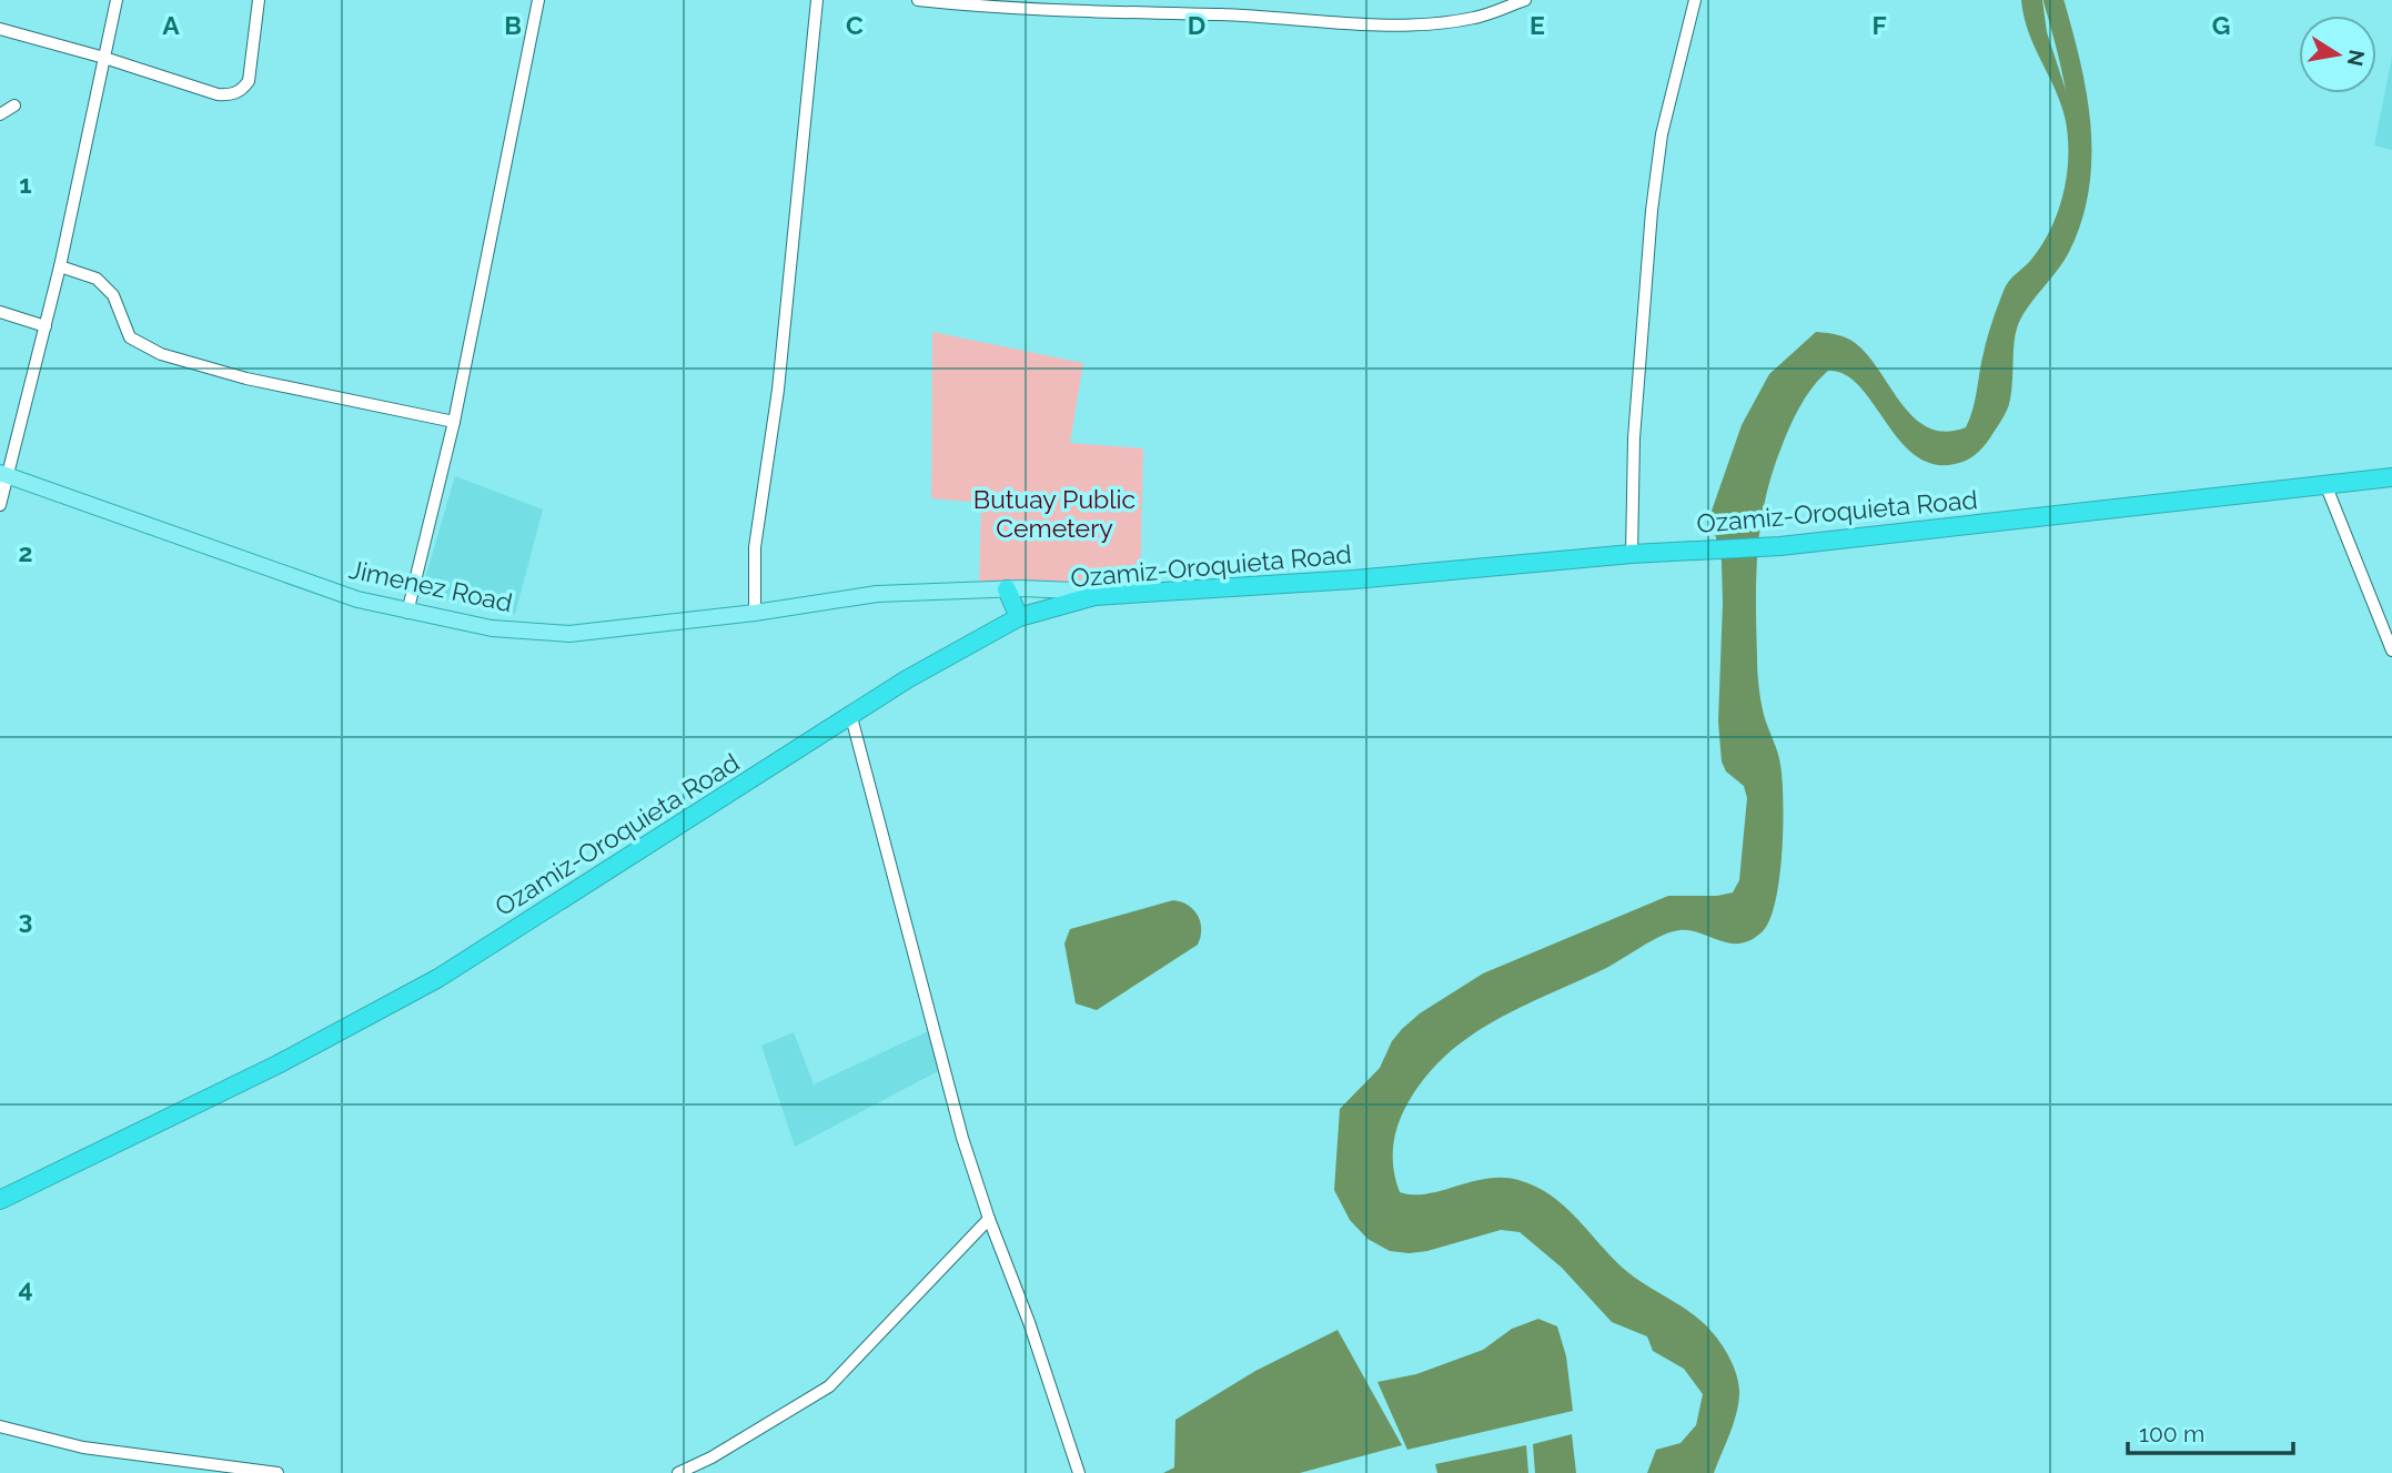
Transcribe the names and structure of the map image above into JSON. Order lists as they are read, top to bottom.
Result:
{
  "streets": {
    "highway": ["Ozamiz-Oroquieta Road"],
    "main road": ["Jimenez Road"]
  },
  "crossings": [
    ["Ozamiz-Oroquieta Road", "Jimenez Road"]
  ],
  "parks": ["Butuay Public Cemetery"],
  "scale_bar": "100 m",
  "north": "right",
  "grid": {
    "columns": [
      "A",
      "B",
      "C",
      "D",
      "E",
      "F",
      "G"
    ],
    "rows": [
      "1",
      "2",
      "3",
      "4"
    ]
  }
}
